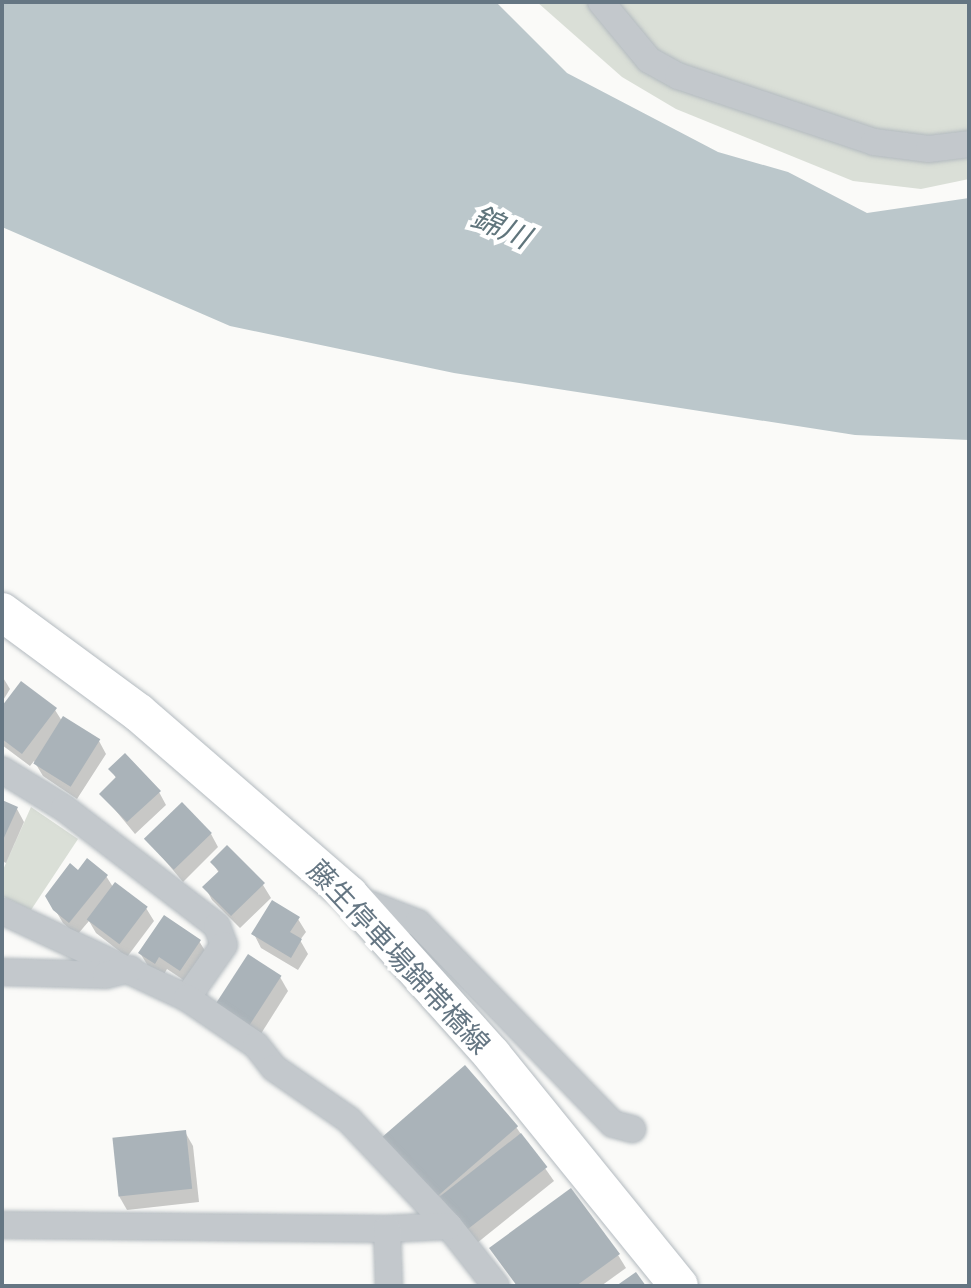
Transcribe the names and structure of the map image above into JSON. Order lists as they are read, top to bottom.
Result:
{
  "streets": {
    "main road": ["藤生停車場錦帯橋線"]
  },
  "water": ["錦川"]
}
